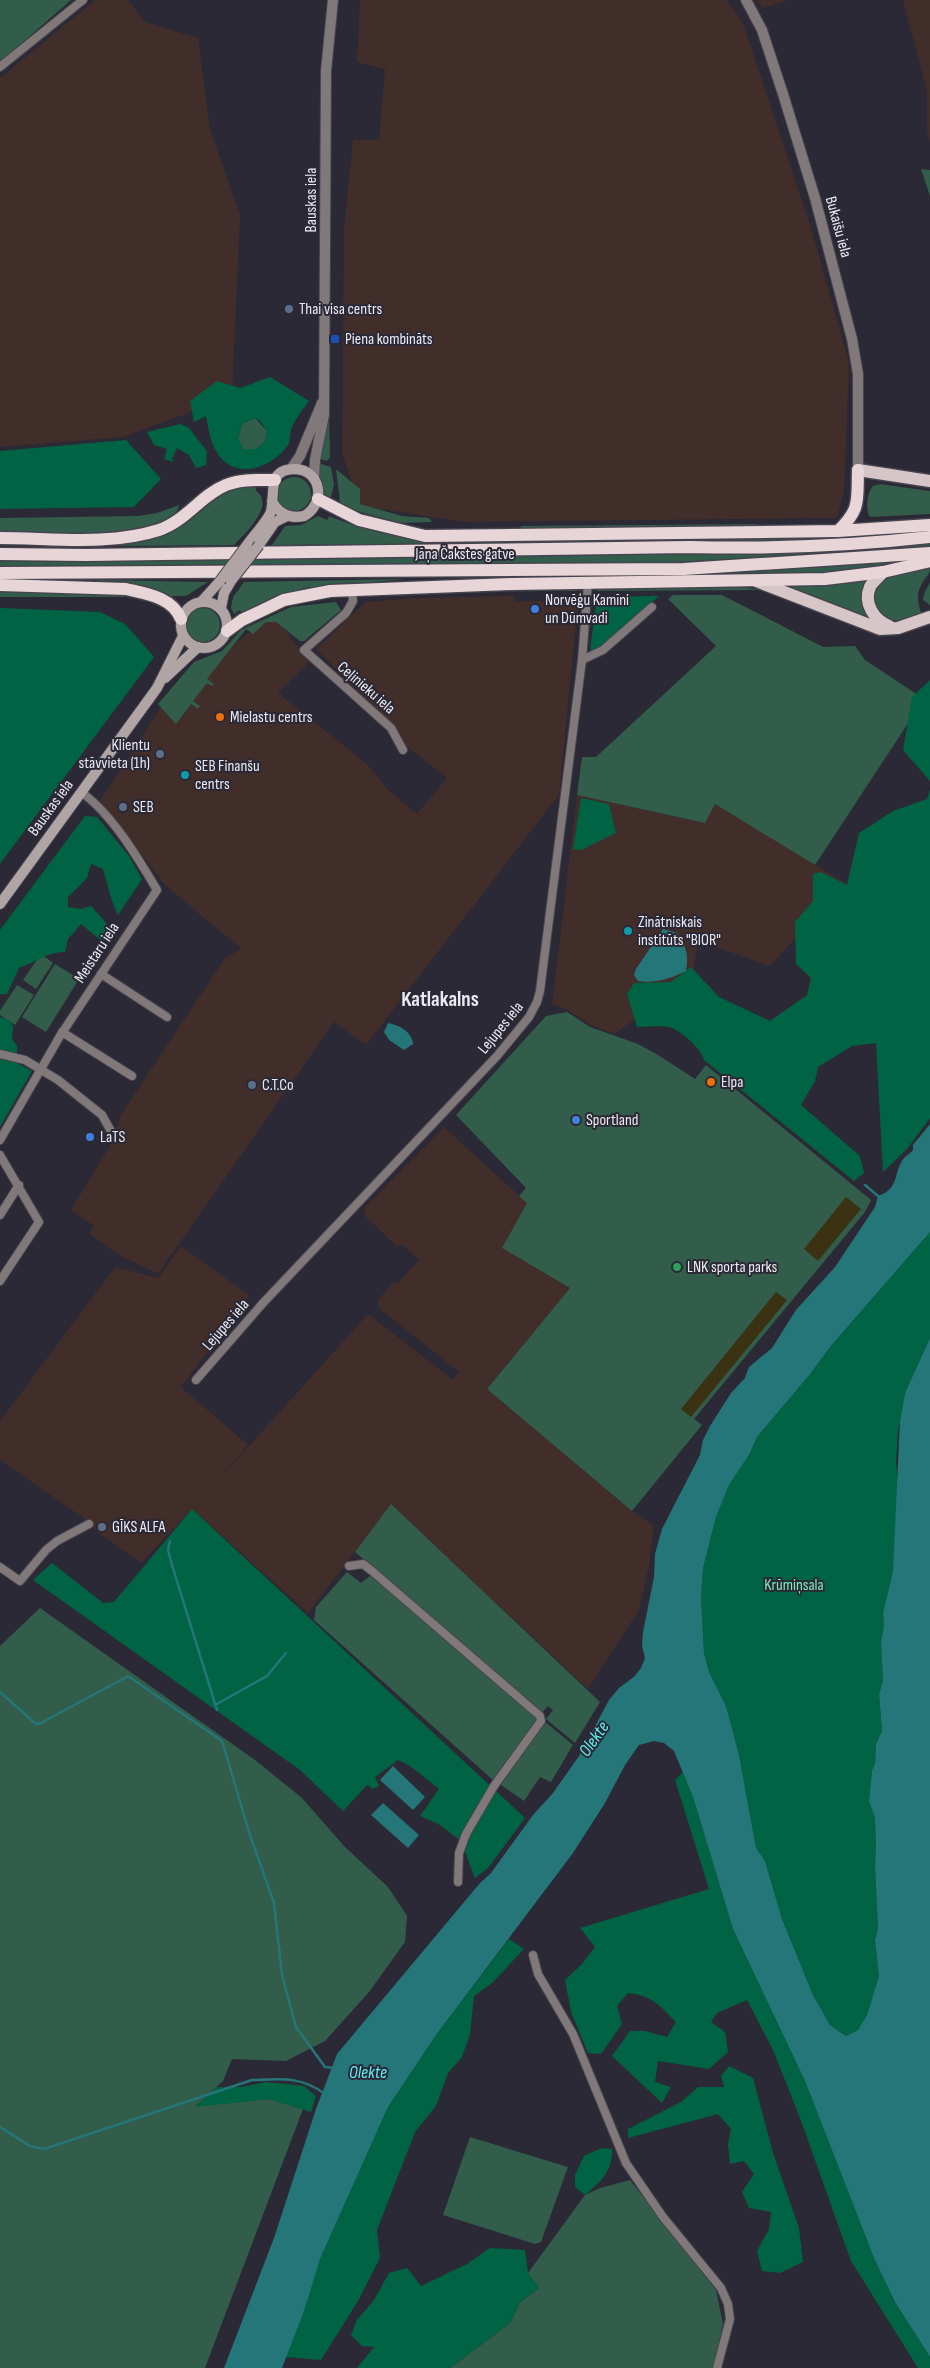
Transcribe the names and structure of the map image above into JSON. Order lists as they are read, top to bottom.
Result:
{
  "streets": {
    "highway": ["Jāņa Čakstes gatve"],
    "main road": ["Bauskas iela"],
    "street": [
      "Bukaišu iela",
      "Ceļinieku iela",
      "Meistaru iela",
      "Lejupes iela"
    ]
  },
  "crossings": [
    ["Bauskas iela", "Meistaru iela"]
  ],
  "districts": ["Katlakalns"],
  "water": ["Olekte"],
  "parks": ["Krūmiņsala"],
  "places": {
    "other": [
      "Thai visa centrs",
      "Norvēģu Kamīni un Dūmvadi",
      "Mielastu centrs",
      "Klientu stāvvieta (1h)",
      "SEB Finanšu centrs",
      "SEB",
      "Zinātniskais institūts \"BIOR\"",
      "Elpa",
      "C.T.Co",
      "Sportland",
      "LaTS",
      "LNK sporta parks",
      "GĪKS ALFA"
    ],
    "transit": ["Piena kombināts"]
  }
}
